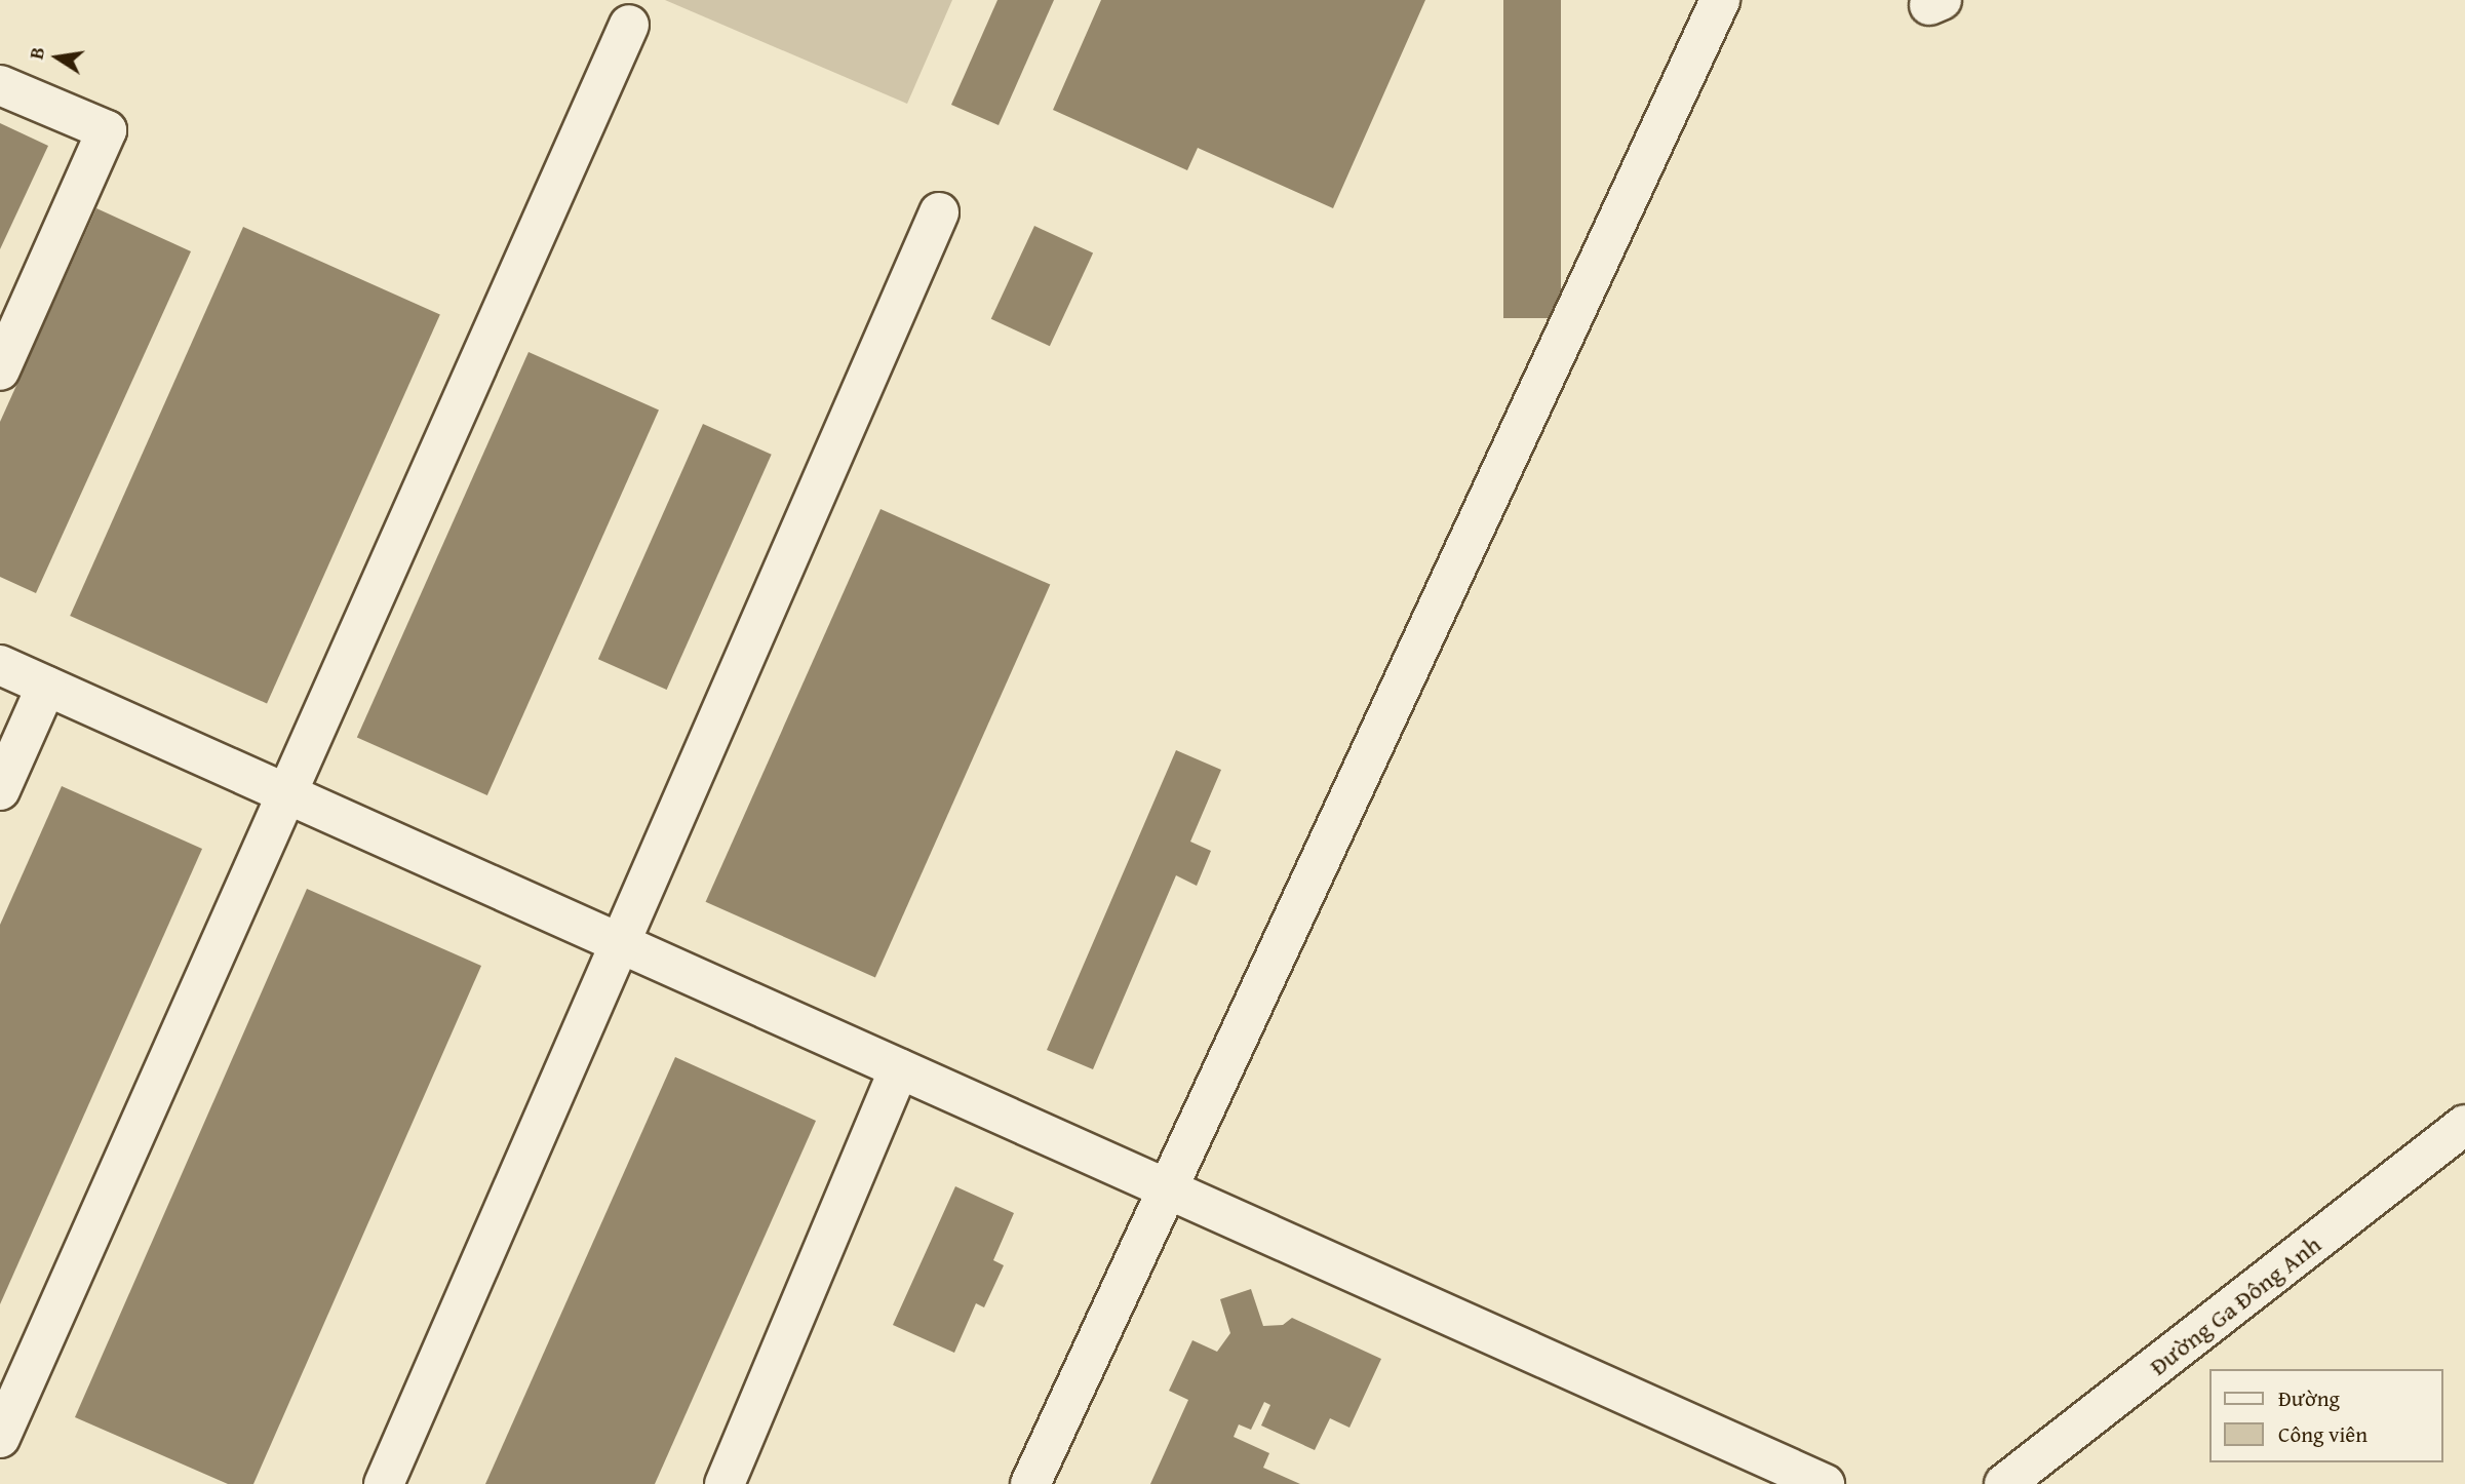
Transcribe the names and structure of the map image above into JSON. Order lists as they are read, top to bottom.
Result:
{
  "streets": {
    "street": ["Đường Ga Đông Anh"]
  },
  "legend": ["Đường", "Công viên"],
  "north": "left"
}
